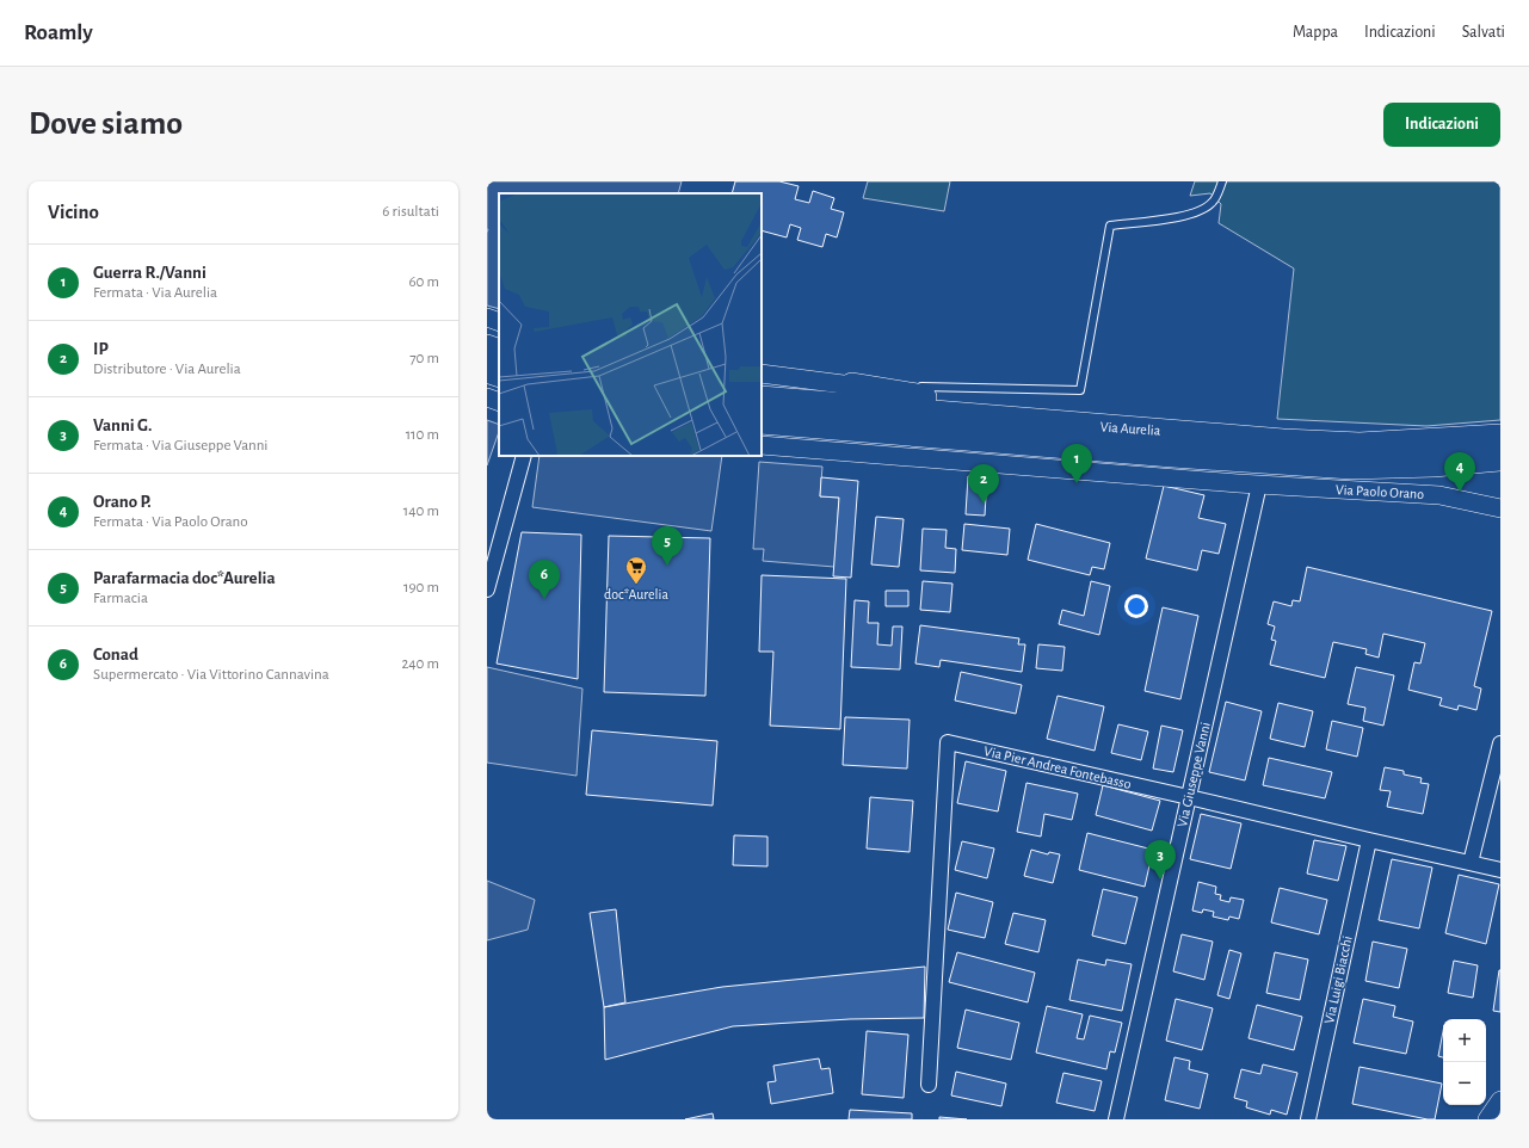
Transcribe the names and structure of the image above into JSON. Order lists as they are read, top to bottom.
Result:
{
  "streets": {
    "highway": ["Via Aurelia"],
    "street": [
      "Via Paolo Orano",
      "Via Pier Andrea Fontebasso",
      "Via Giuseppe Vanni",
      "Via Luigi Biacchi"
    ]
  },
  "crossings": [
    ["Via Paolo Orano", "Via Giuseppe Vanni"],
    ["Via Pier Andrea Fontebasso", "Via Giuseppe Vanni"],
    ["Via Pier Andrea Fontebasso", "Via Luigi Biacchi"]
  ],
  "places": {
    "supermarket": ["doc*Aurelia"]
  },
  "page": {
    "header": "Roamly",
    "nav": ["Mappa", "Indicazioni", "Salvati"],
    "buttons": "Indicazioni",
    "title": "Dove siamo",
    "heading": ["Vicino", "6 risultati"],
    "list": [
      {
        "mark": "1",
        "name": "Guerra R./Vanni",
        "note": "Fermata · Via Aurelia",
        "value": "60 m"
      },
      {
        "mark": "2",
        "name": "IP",
        "note": "Distributore · Via Aurelia",
        "value": "70 m"
      },
      {
        "mark": "3",
        "name": "Vanni G.",
        "note": "Fermata · Via Giuseppe Vanni",
        "value": "110 m"
      },
      {
        "mark": "4",
        "name": "Orano P.",
        "note": "Fermata · Via Paolo Orano",
        "value": "140 m"
      },
      {
        "mark": "5",
        "name": "Parafarmacia doc*Aurelia",
        "note": "Farmacia",
        "value": "190 m"
      },
      {
        "mark": "6",
        "name": "Conad",
        "note": "Supermercato · Via Vittorino Cannavina",
        "value": "240 m"
      }
    ],
    "pins": [
      "1",
      "4",
      "2",
      "5",
      "6",
      "3"
    ],
    "map_buttons": ["+", "−"]
  }
}
